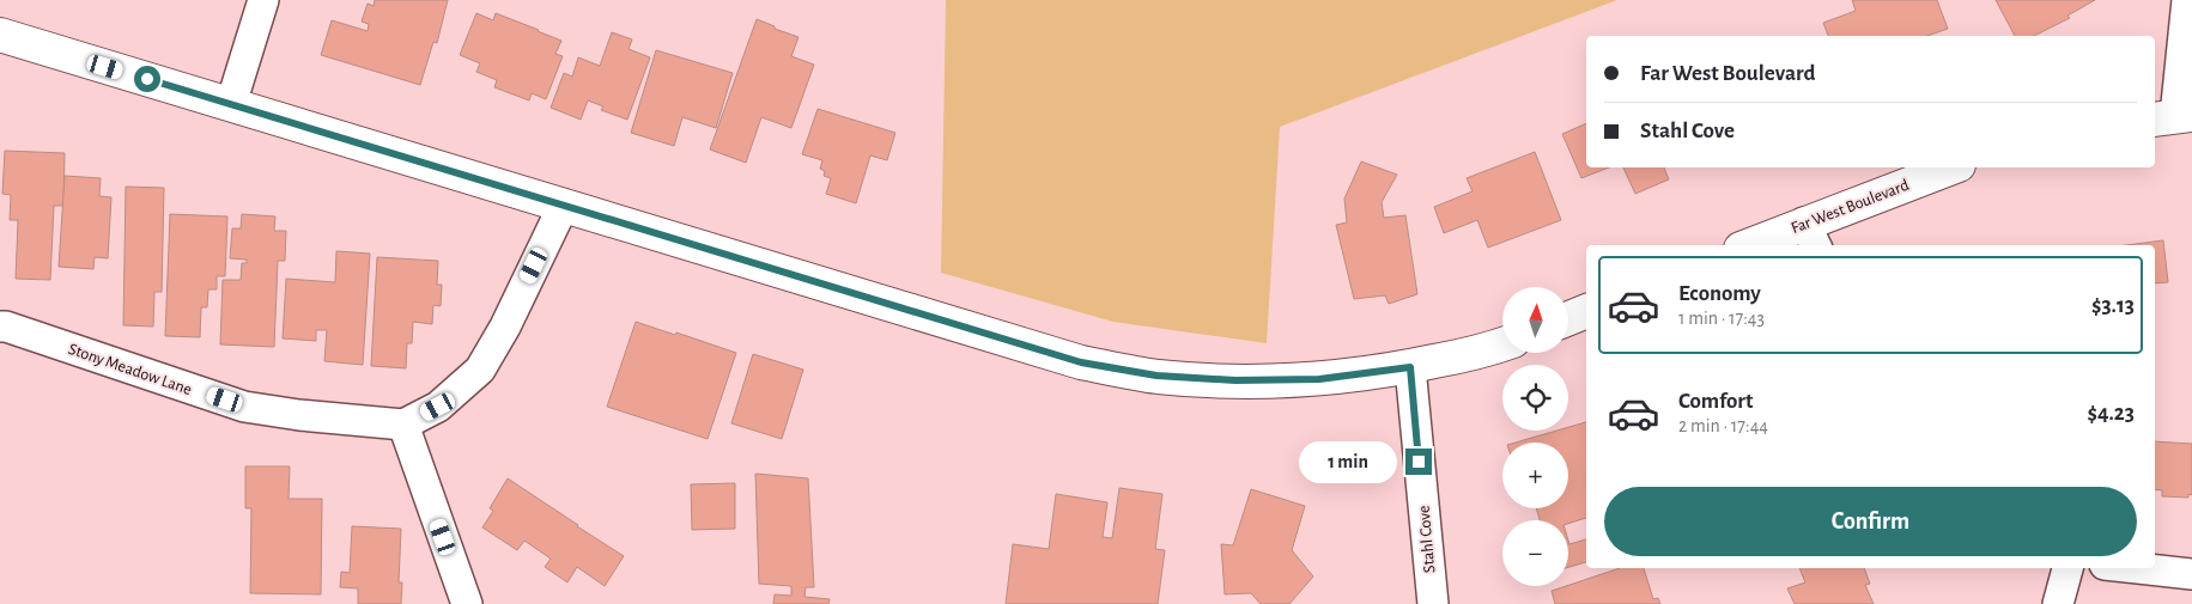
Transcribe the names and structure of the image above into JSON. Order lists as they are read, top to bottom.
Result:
{
  "streets": {
    "street": ["Far West Boulevard", "Stony Meadow Lane", "Stahl Cove"]
  },
  "north": "top",
  "page": {
    "banner": ["Far West Boulevard", "Stahl Cove"],
    "list": [
      {
        "name": "Economy",
        "note": "1 min · 17:43",
        "value": "$3.13"
      },
      {
        "name": "Comfort",
        "note": "2 min · 17:44",
        "value": "$4.23"
      }
    ],
    "map_buttons": ["+", "−"],
    "bubble": "1 min",
    "buttons": "Confirm"
  }
}
